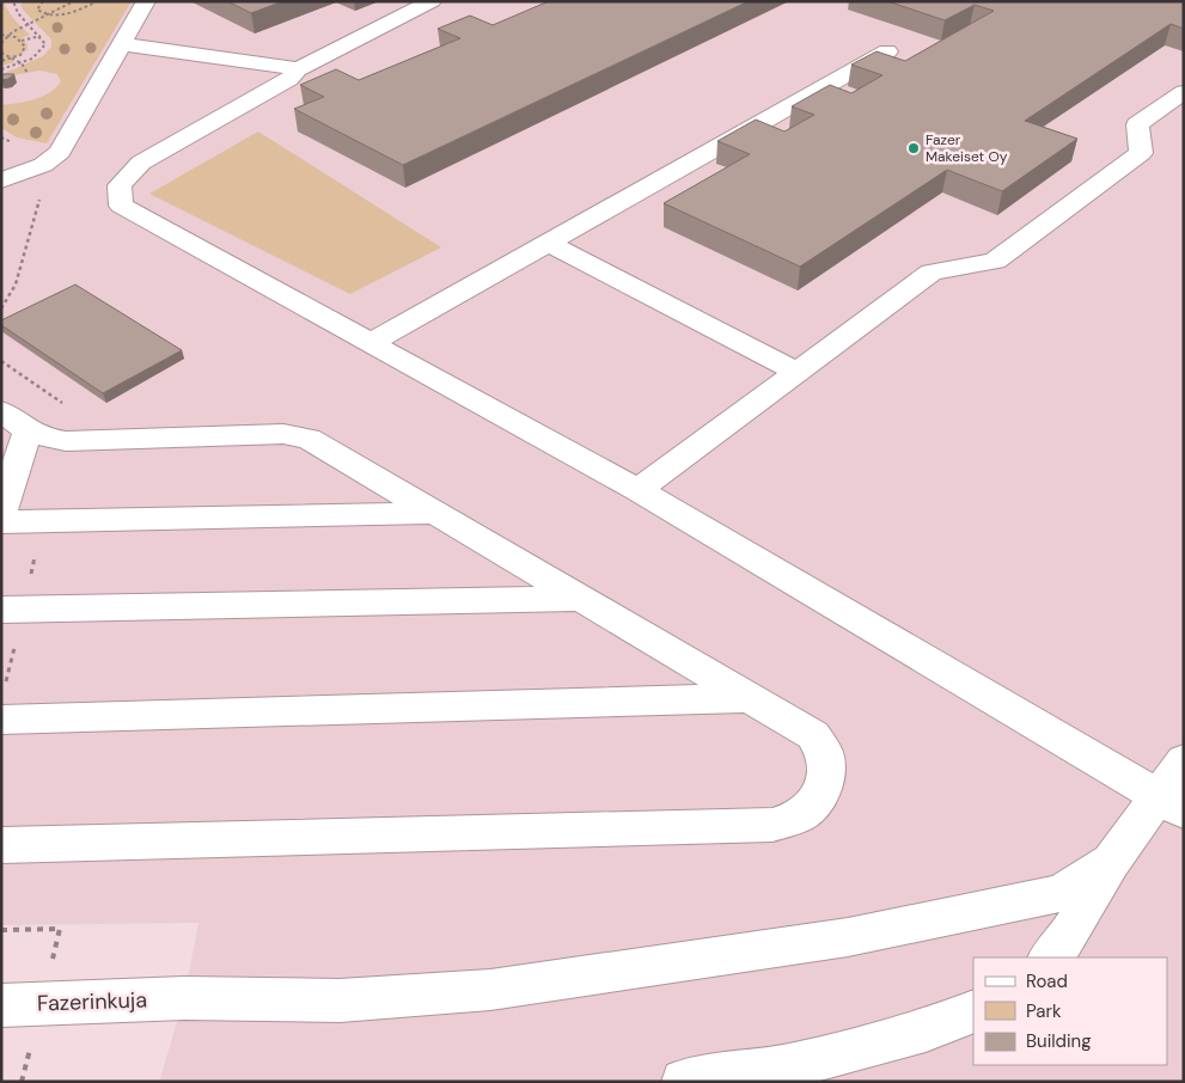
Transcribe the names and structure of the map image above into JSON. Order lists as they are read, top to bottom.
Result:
{
  "streets": {
    "street": ["Fazerinkuja"]
  },
  "places": ["Fazer Makeiset Oy"],
  "legend": ["Road", "Park", "Building"]
}
